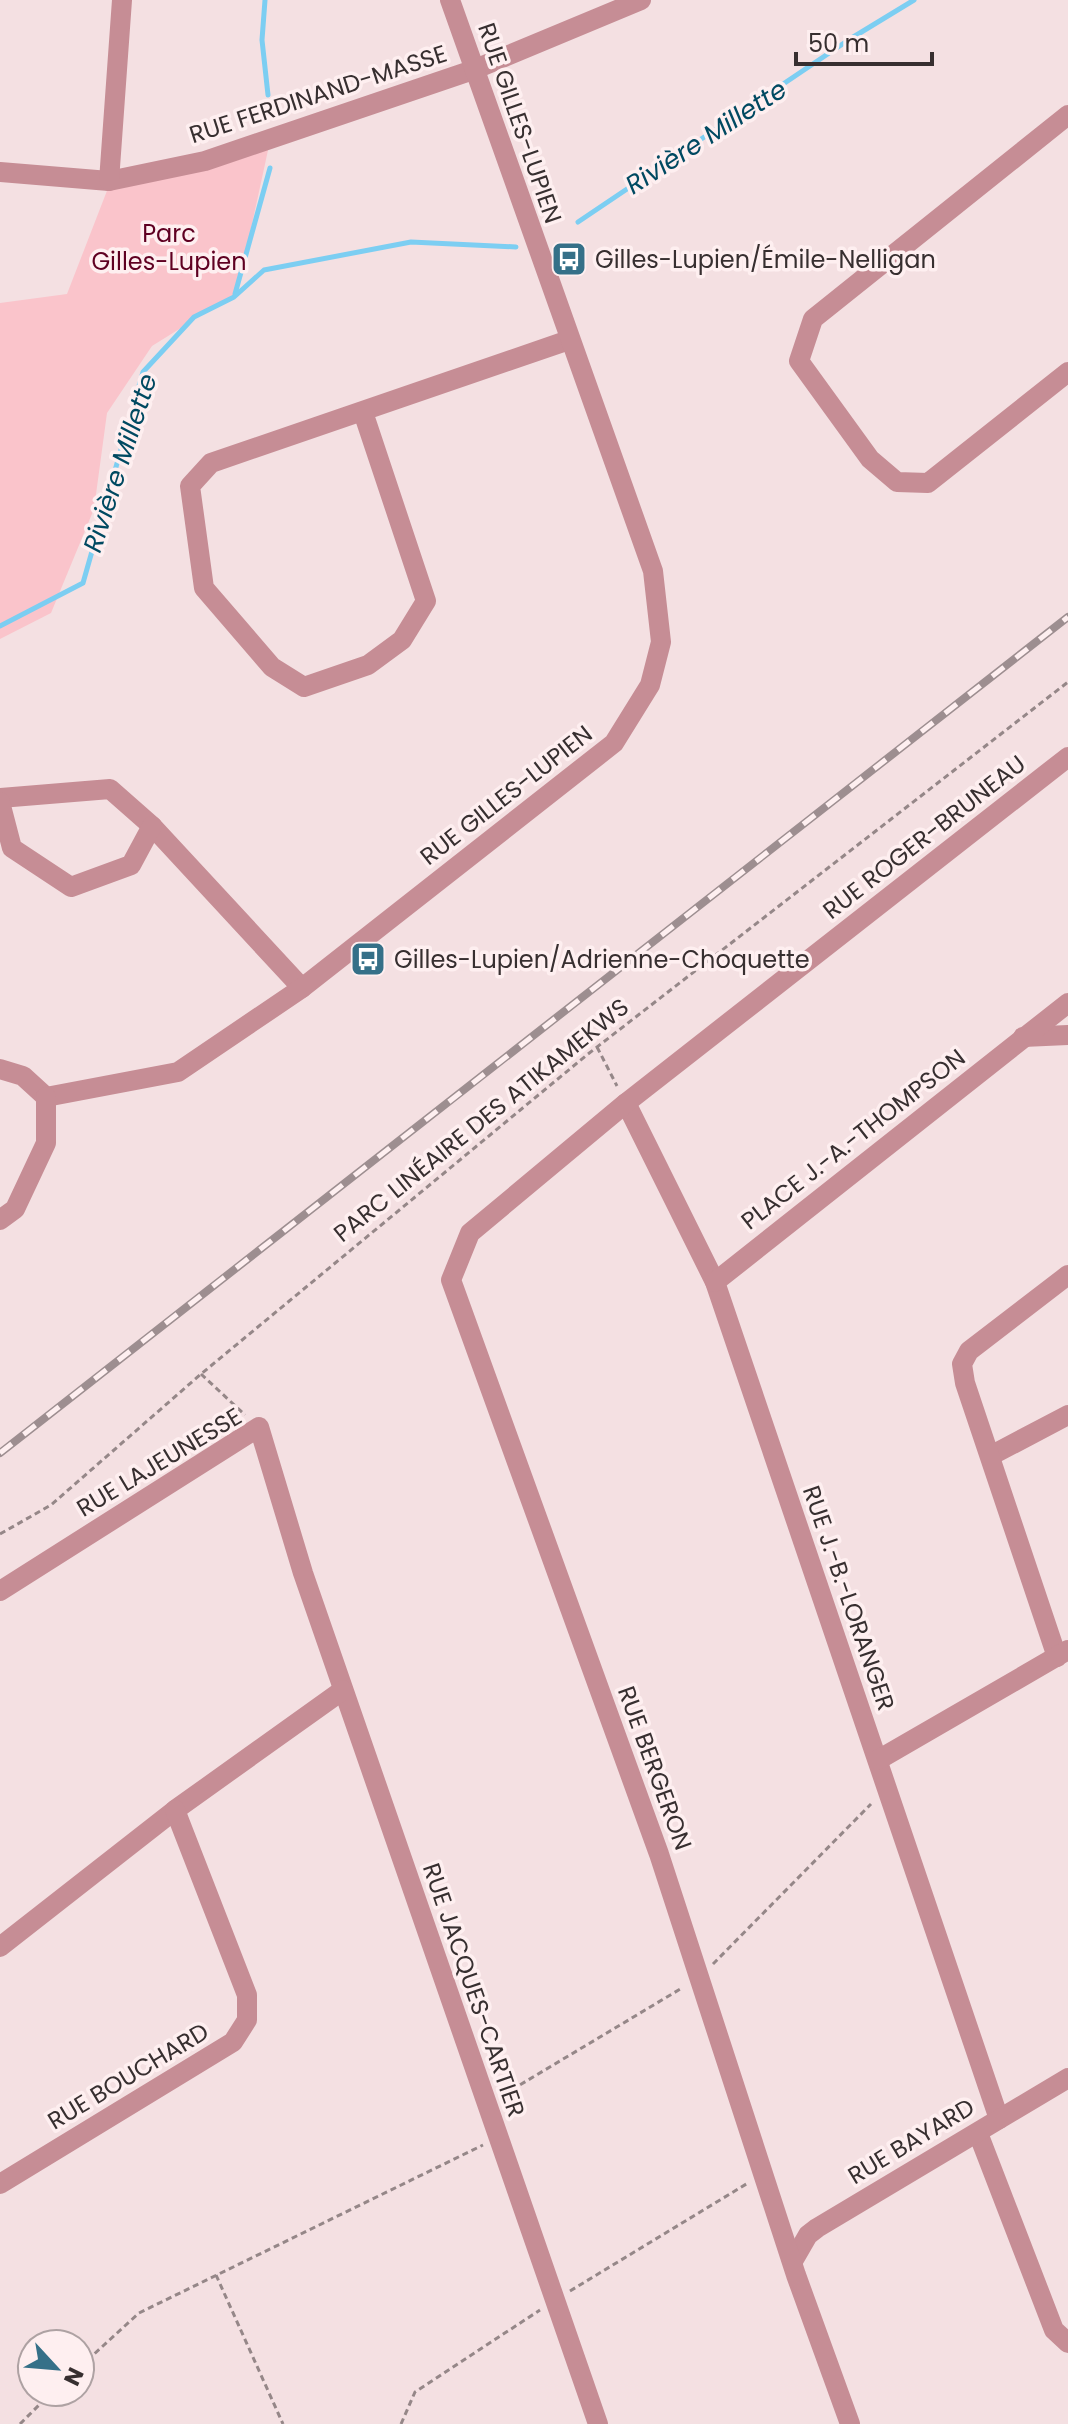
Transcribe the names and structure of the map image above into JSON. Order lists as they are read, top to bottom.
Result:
{
  "streets": {
    "street": [
      "RUE FERDINAND-MASSE",
      "RUE GILLES-LUPIEN",
      "RUE ROGER-BRUNEAU",
      "PLACE J.-A.-THOMPSON",
      "RUE LAJEUNESSE",
      "RUE J.-B.-LORANGER",
      "RUE BERGERON",
      "RUE JACQUES-CARTIER",
      "RUE BOUCHARD",
      "RUE BAYARD"
    ],
    "path": ["PARC LINÉAIRE DES ATIKAMEKWS"]
  },
  "crossings": [
    ["RUE FERDINAND-MASSE", "RUE GILLES-LUPIEN"],
    ["RUE ROGER-BRUNEAU", "RUE J.-B.-LORANGER"],
    ["RUE ROGER-BRUNEAU", "RUE BERGERON"],
    ["PLACE J.-A.-THOMPSON", "RUE J.-B.-LORANGER"],
    ["RUE LAJEUNESSE", "RUE JACQUES-CARTIER"],
    ["RUE J.-B.-LORANGER", "RUE BAYARD"],
    ["RUE BERGERON", "RUE BAYARD"]
  ],
  "water": ["Rivière Millette"],
  "parks": ["Parc Gilles-Lupien"],
  "places": {
    "bus stop": ["Gilles-Lupien/Émile-Nelligan", "Gilles-Lupien/Adrienne-Choquette"]
  },
  "scale_bar": "50 m",
  "north": "bottom right"
}
